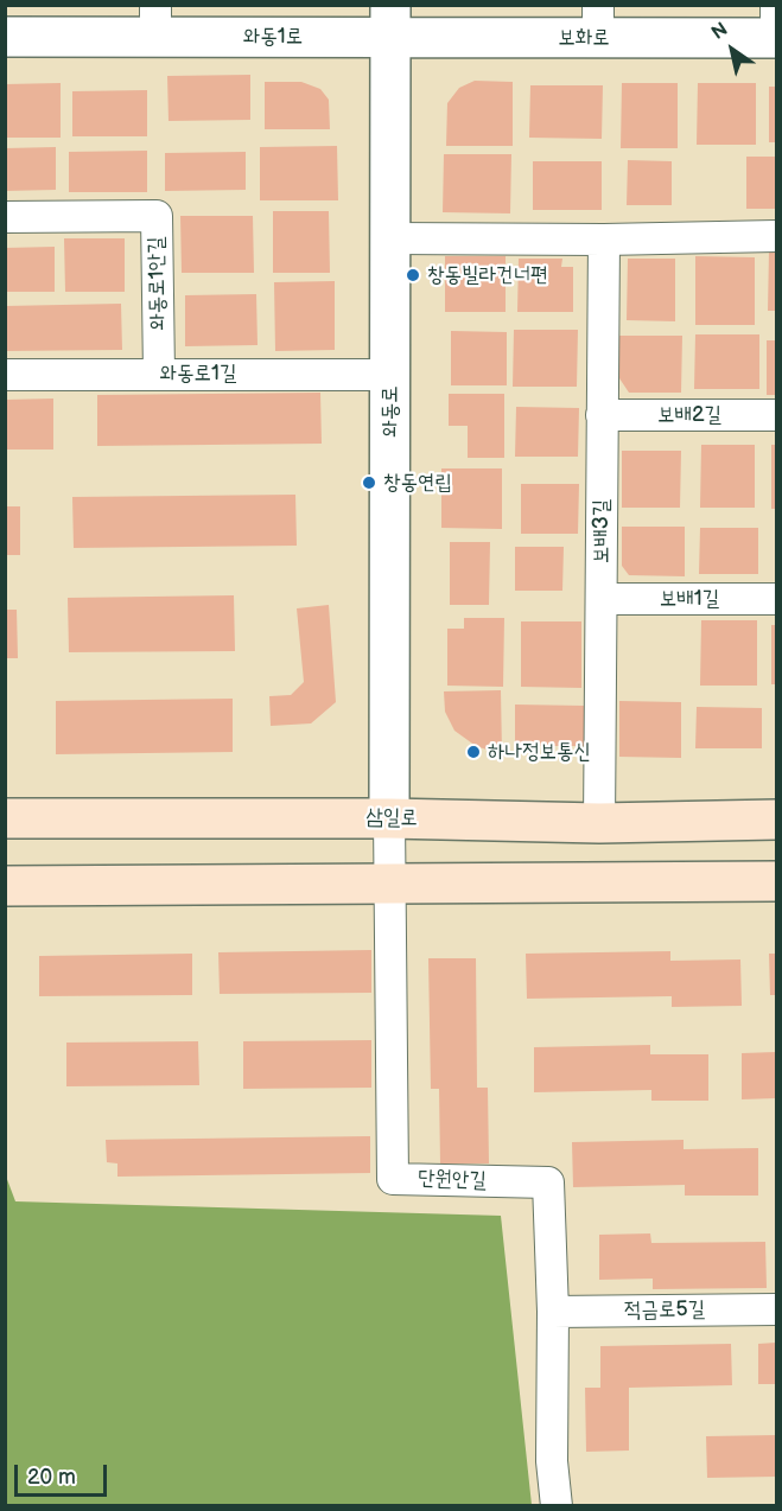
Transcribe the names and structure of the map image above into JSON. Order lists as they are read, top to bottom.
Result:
{
  "streets": {
    "main road": ["삼일로"],
    "street": [
      "와동1로",
      "보화로",
      "와동로1안길",
      "와동로1길",
      "와동로",
      "보배2길",
      "보배3길",
      "보배1길",
      "단원안길",
      "적금로5길"
    ]
  },
  "crossings": [
    ["와동1로", "보화로"],
    ["와동1로", "와동로"],
    ["보화로", "와동로"],
    ["와동로1안길", "와동로1길"],
    ["와동로1길", "와동로"],
    ["와동로", "삼일로"],
    ["와동로", "단원안길"],
    ["보배2길", "보배3길"],
    ["보배3길", "보배1길"],
    ["보배3길", "삼일로"],
    ["삼일로", "단원안길"],
    ["단원안길", "적금로5길"]
  ],
  "places": ["창동빌라건너편", "창동연립", "하나정보통신"],
  "scale_bar": "20 m",
  "north": "top left"
}
